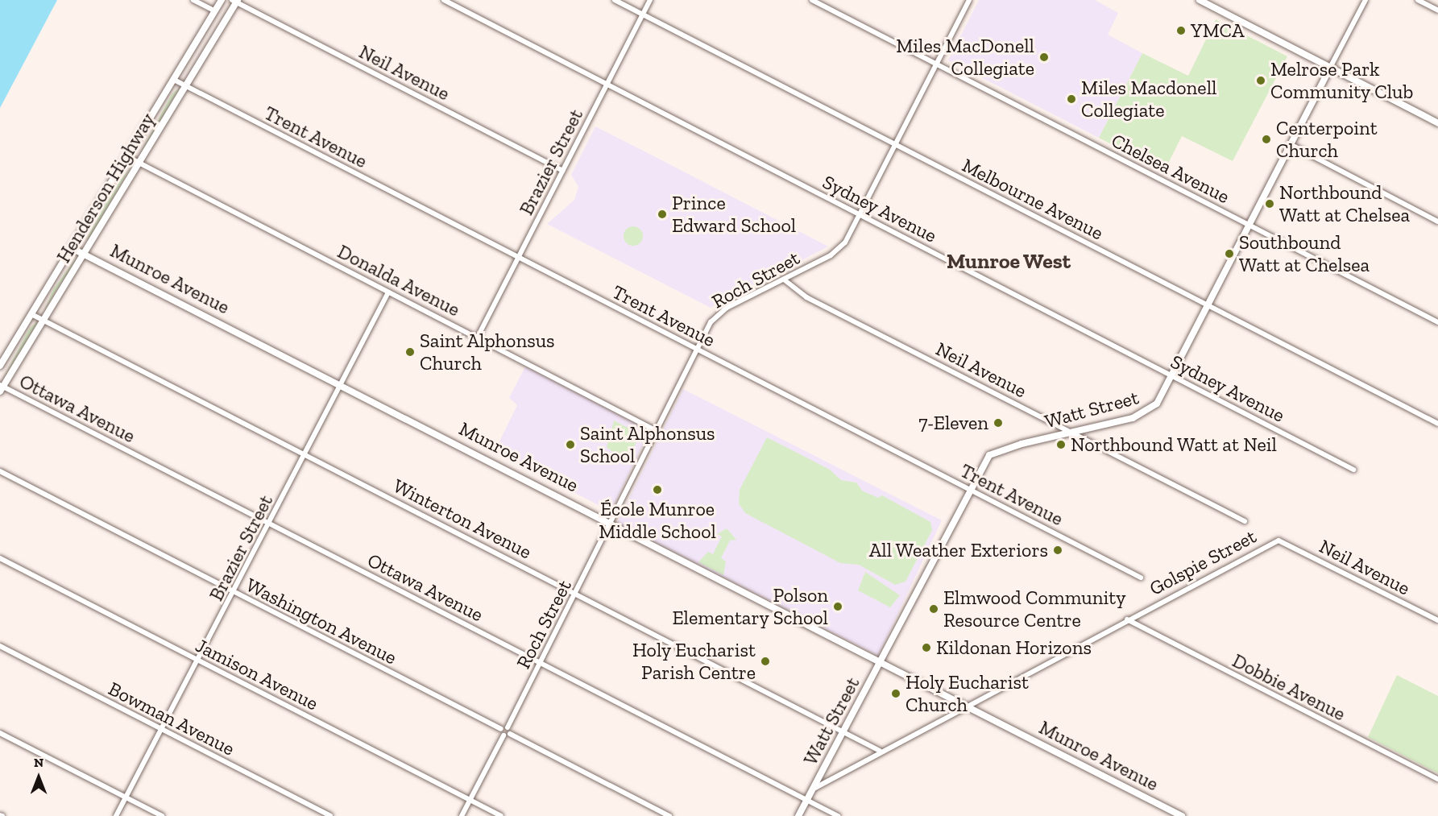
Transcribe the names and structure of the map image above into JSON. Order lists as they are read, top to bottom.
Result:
{
  "streets": {
    "main road": ["Henderson Highway", "Munroe Avenue", "Watt Street"],
    "street": [
      "Neil Avenue",
      "Trent Avenue",
      "Brazier Street",
      "Chelsea Avenue",
      "Melbourne Avenue",
      "Sydney Avenue",
      "Roch Street",
      "Donalda Avenue",
      "Ottawa Avenue",
      "Winterton Avenue",
      "Golspie Street",
      "Washington Avenue",
      "Jamison Avenue",
      "Dobbie Avenue",
      "Bowman Avenue"
    ]
  },
  "crossings": [
    ["Neil Avenue", "Brazier Street"],
    ["Neil Avenue", "Henderson Highway"],
    ["Neil Avenue", "Roch Street"],
    ["Neil Avenue", "Watt Street"],
    ["Neil Avenue", "Golspie Street"],
    ["Trent Avenue", "Brazier Street"],
    ["Trent Avenue", "Henderson Highway"],
    ["Trent Avenue", "Roch Street"],
    ["Trent Avenue", "Watt Street"],
    ["Brazier Street", "Melbourne Avenue"],
    ["Brazier Street", "Sydney Avenue"],
    ["Brazier Street", "Munroe Avenue"],
    ["Brazier Street", "Donalda Avenue"],
    ["Brazier Street", "Ottawa Avenue"],
    ["Brazier Street", "Winterton Avenue"],
    ["Brazier Street", "Washington Avenue"],
    ["Brazier Street", "Jamison Avenue"],
    ["Brazier Street", "Bowman Avenue"],
    ["Chelsea Avenue", "Roch Street"],
    ["Chelsea Avenue", "Watt Street"],
    ["Henderson Highway", "Munroe Avenue"],
    ["Henderson Highway", "Donalda Avenue"],
    ["Henderson Highway", "Ottawa Avenue"],
    ["Henderson Highway", "Winterton Avenue"],
    ["Melbourne Avenue", "Roch Street"],
    ["Melbourne Avenue", "Watt Street"],
    ["Sydney Avenue", "Roch Street"],
    ["Sydney Avenue", "Watt Street"],
    ["Munroe Avenue", "Roch Street"],
    ["Munroe Avenue", "Watt Street"],
    ["Munroe Avenue", "Golspie Street"],
    ["Roch Street", "Donalda Avenue"],
    ["Roch Street", "Ottawa Avenue"],
    ["Roch Street", "Winterton Avenue"],
    ["Ottawa Avenue", "Watt Street"],
    ["Watt Street", "Winterton Avenue"],
    ["Watt Street", "Golspie Street"],
    ["Winterton Avenue", "Golspie Street"],
    ["Golspie Street", "Dobbie Avenue"]
  ],
  "districts": ["Munroe West"],
  "places": [
    "YMCA",
    "Miles MacDonell Collegiate",
    "Melrose Park Community Club",
    "Miles Macdonell Collegiate",
    "Centerpoint Church",
    "Northbound Watt at Chelsea",
    "Prince Edward School",
    "Southbound Watt at Chelsea",
    "Saint Alphonsus Church",
    "7-Eleven",
    "Saint Alphonsus School",
    "Northbound Watt at Neil",
    "École Munroe Middle School",
    "All Weather Exteriors",
    "Polson Elementary School",
    "Elmwood Community Resource Centre",
    "Kildonan Horizons",
    "Holy Eucharist Parish Centre",
    "Holy Eucharist Church"
  ],
  "north": "top"
}
